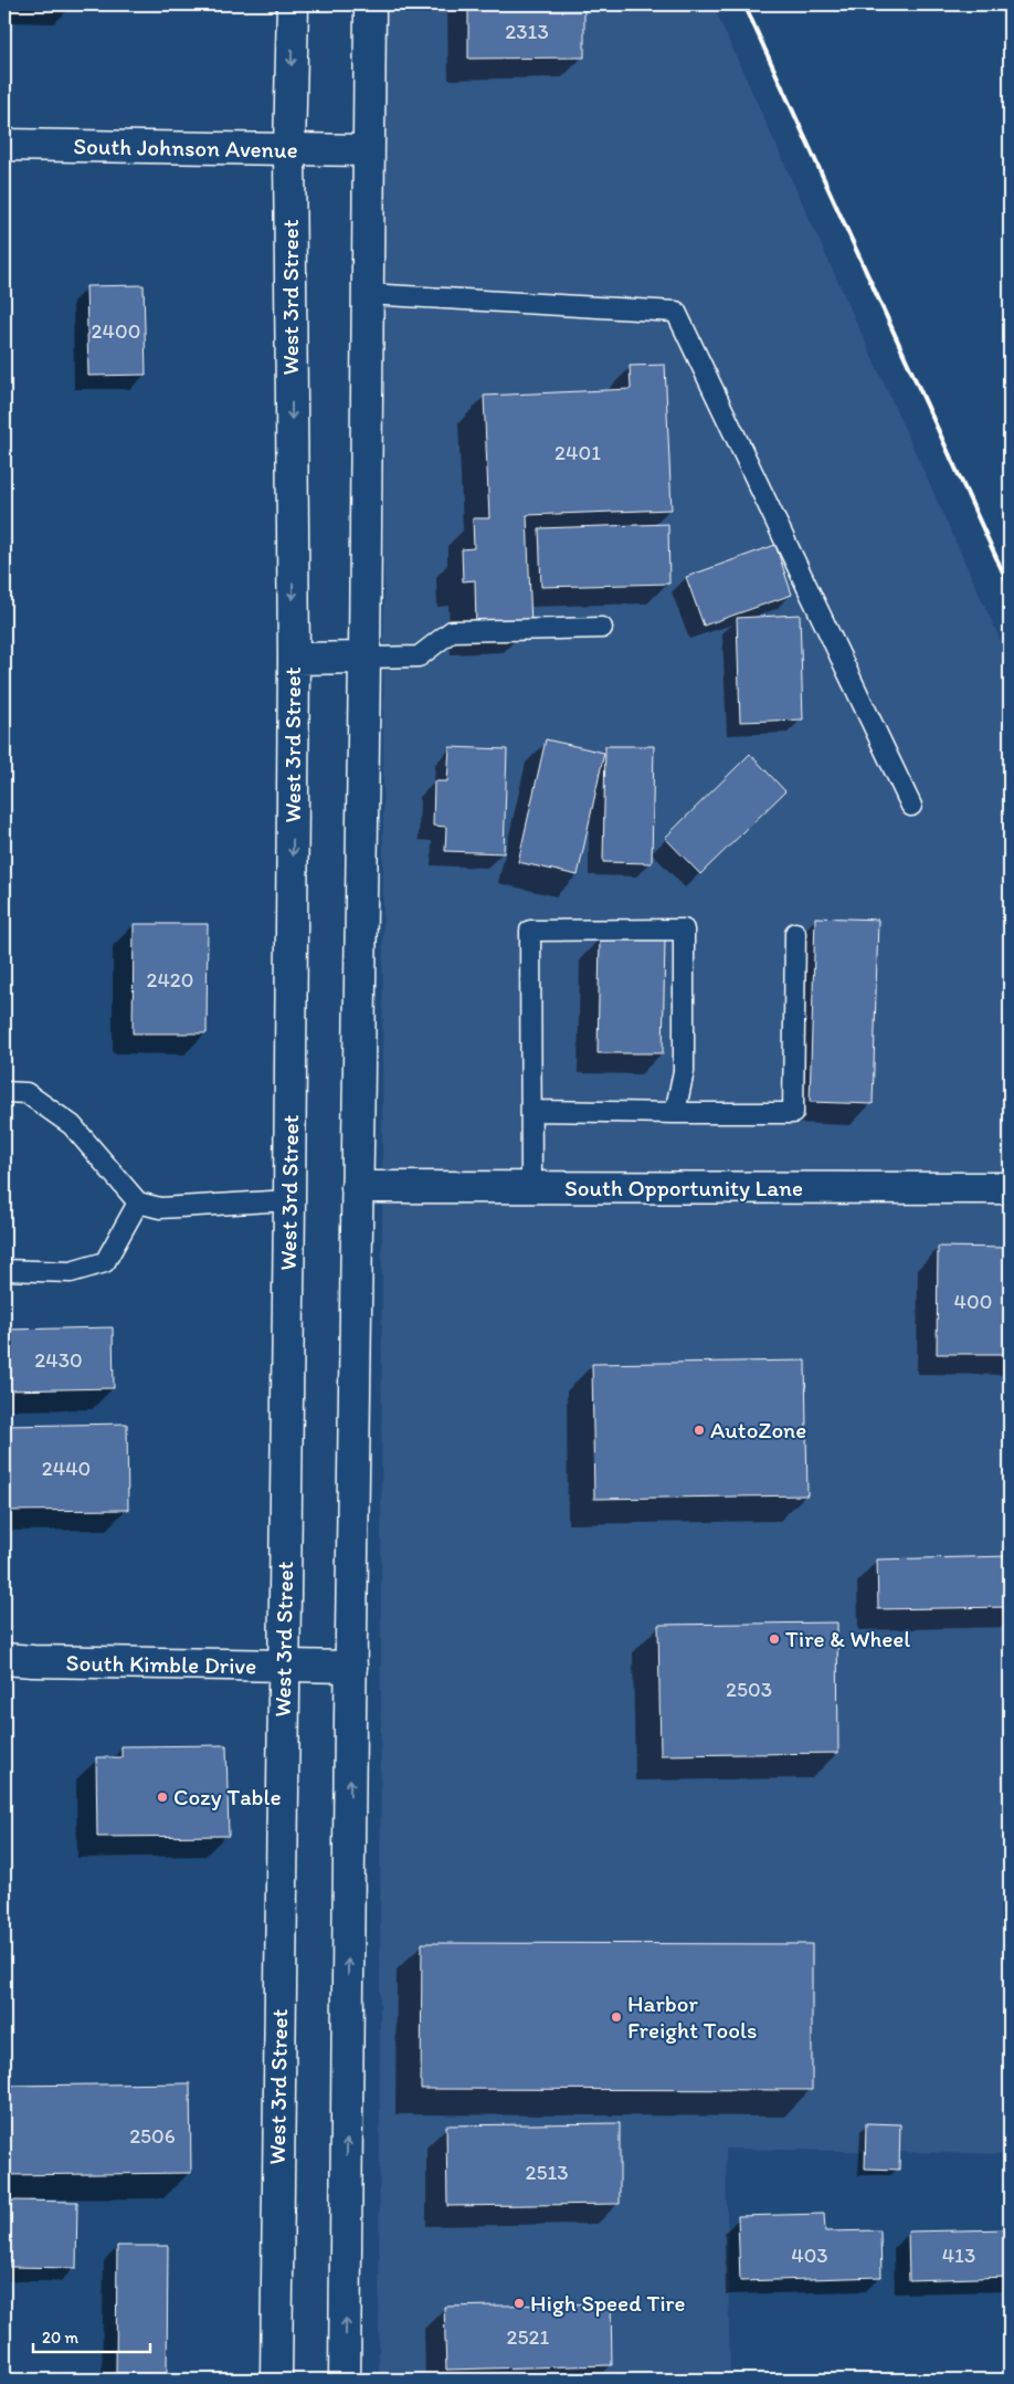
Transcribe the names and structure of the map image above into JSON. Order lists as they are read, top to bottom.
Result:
{
  "streets": {
    "main road": [
      "South Johnson Avenue",
      "West 3rd Street",
      "South Opportunity Lane",
      "South Kimble Drive"
    ]
  },
  "crossings": [
    ["South Johnson Avenue", "West 3rd Street"],
    ["West 3rd Street", "South Kimble Drive"]
  ],
  "places": [
    "AutoZone",
    "Tire & Wheel",
    "Cozy Table",
    "Harbor Freight Tools",
    "High Speed Tire"
  ],
  "house_numbers": [
    "2313",
    "2400",
    "2401",
    "2420",
    "400",
    "2430",
    "2440",
    "2503",
    "2506",
    "2513",
    "403",
    "413",
    "2521"
  ],
  "scale_bar": "20 m"
}
